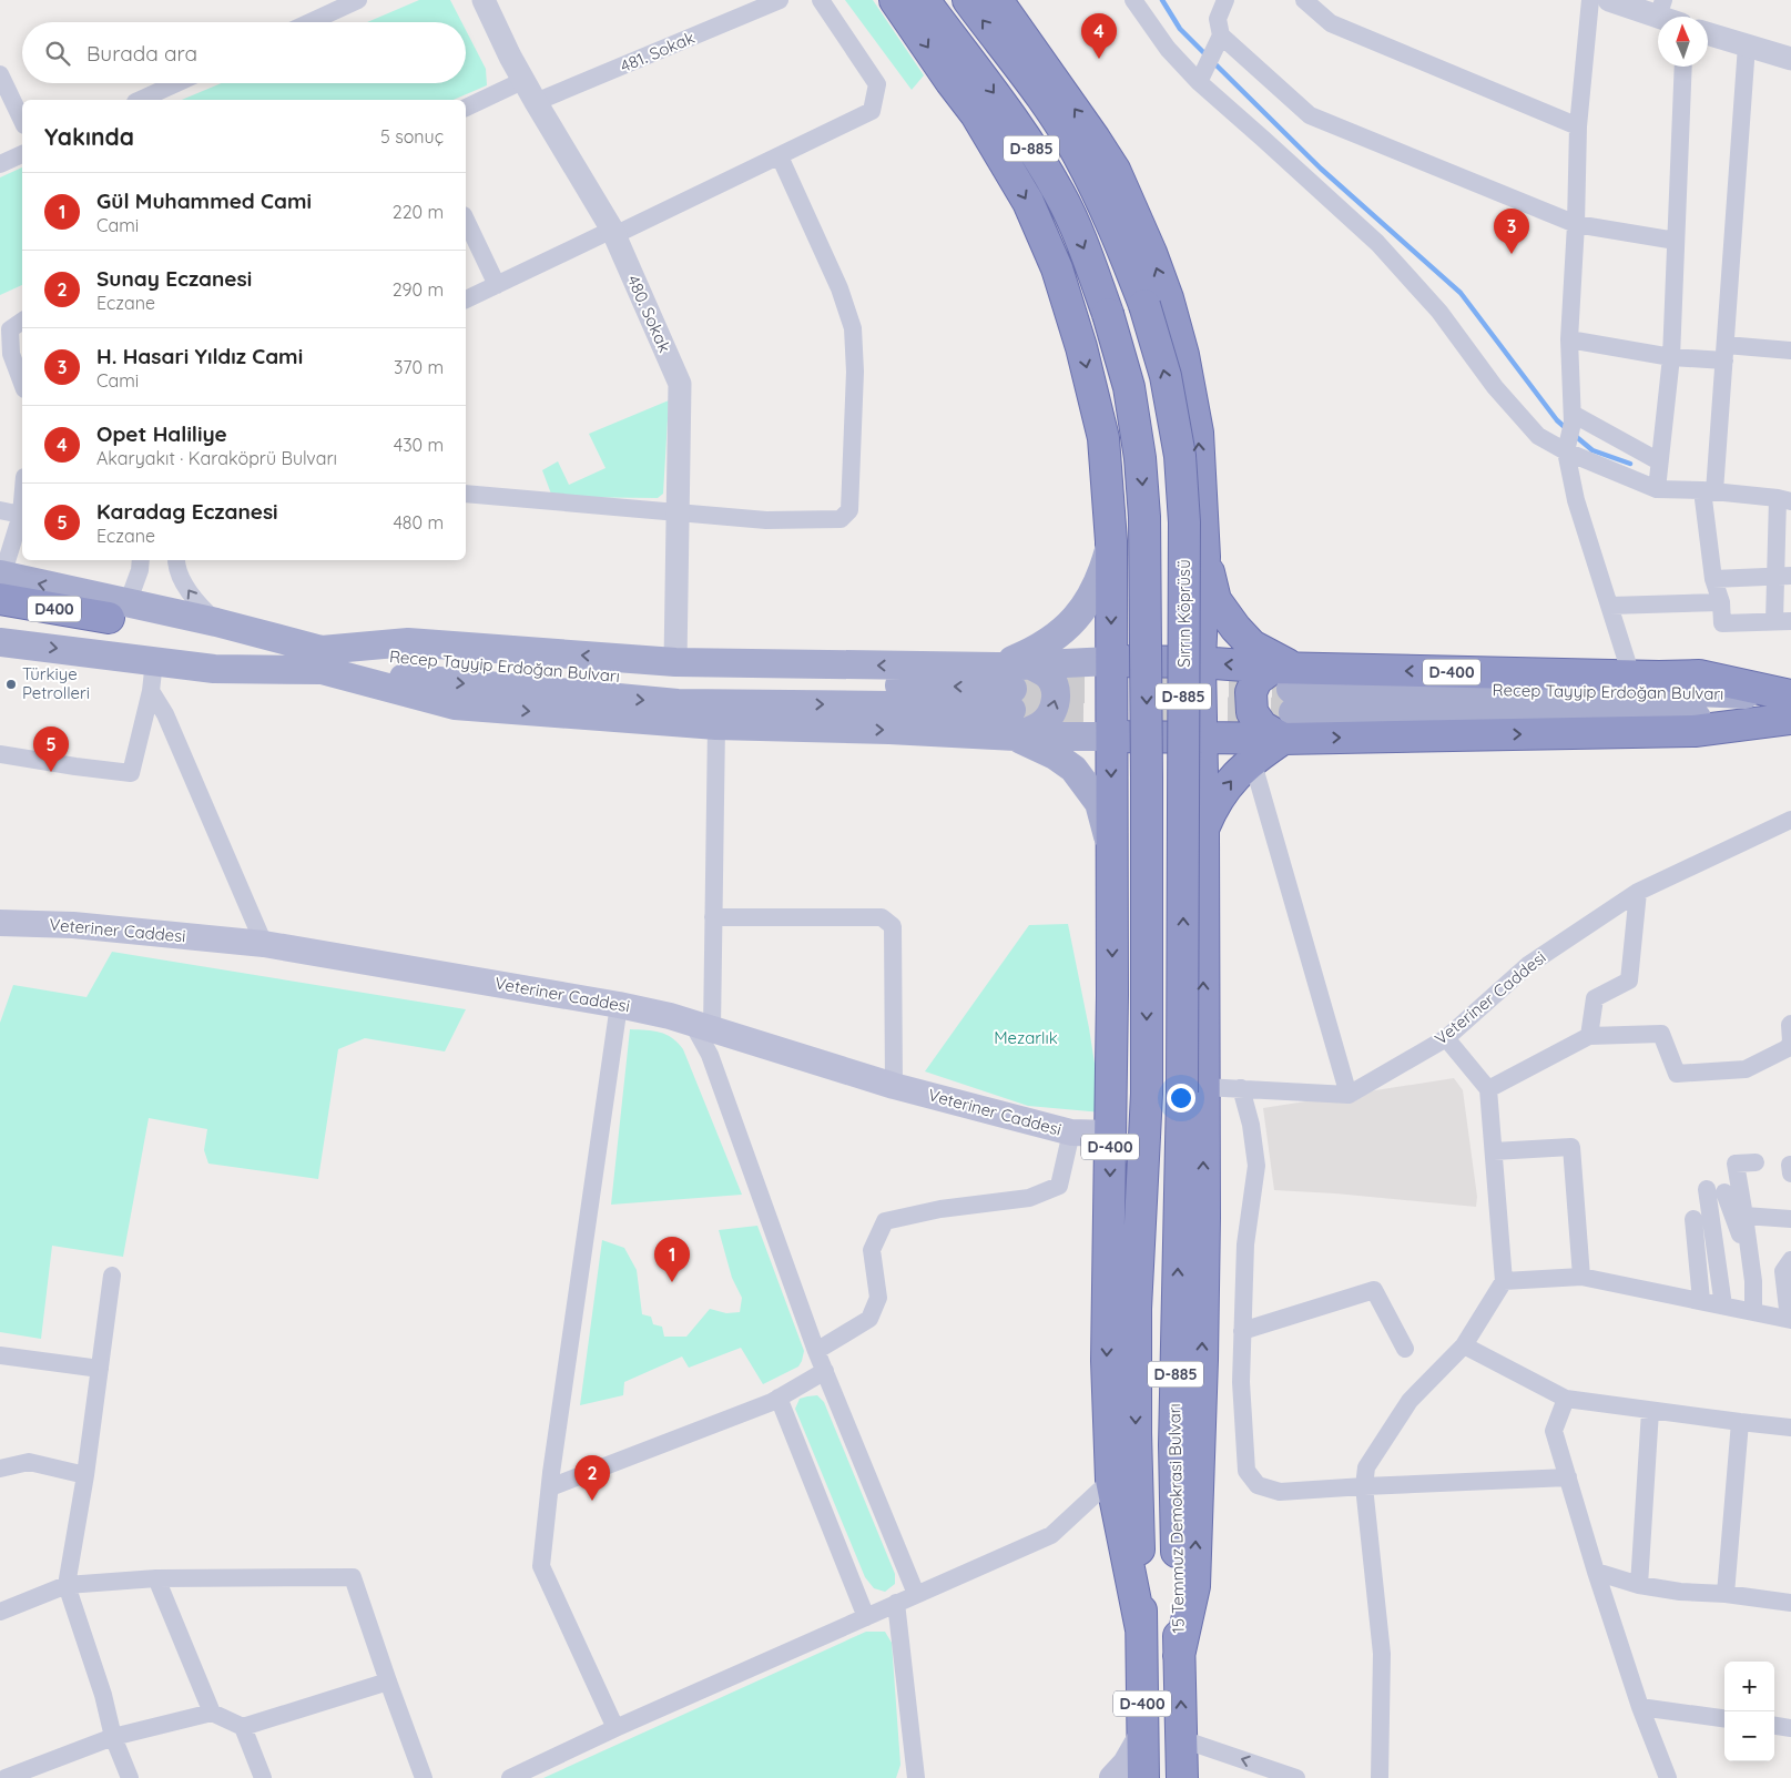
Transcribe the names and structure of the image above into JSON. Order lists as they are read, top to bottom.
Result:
{
  "streets": {
    "highway": [
      "D-885",
      "D400",
      "Sırrın Köprüsü",
      "Recep Tayyip Erdoğan Bulvarı",
      "D-400",
      "15 Temmuz Demokrasi Bulvarı"
    ],
    "main road": ["Veteriner Caddesi"],
    "street": ["481. Sokak", "480. Sokak"]
  },
  "crossings": [
    ["481. Sokak", "480. Sokak"],
    ["D-885", "D-400"],
    ["Sırrın Köprüsü", "15 Temmuz Demokrasi Bulvarı"],
    ["Recep Tayyip Erdoğan Bulvarı", "D-400"],
    ["D-400", "Veteriner Caddesi"]
  ],
  "parks": ["Mezarlık"],
  "places": ["Türkiye Petrolleri"],
  "north": "top",
  "page": {
    "pins": [
      "4",
      "3",
      "5",
      "1",
      "2"
    ],
    "search": "Burada ara",
    "heading": ["Yakında", "5 sonuç"],
    "list": [
      {
        "mark": "1",
        "name": "Gül Muhammed Cami",
        "note": "Cami",
        "value": "220 m"
      },
      {
        "mark": "2",
        "name": "Sunay Eczanesi",
        "note": "Eczane",
        "value": "290 m"
      },
      {
        "mark": "3",
        "name": "H. Hasari Yıldız Cami",
        "note": "Cami",
        "value": "370 m"
      },
      {
        "mark": "4",
        "name": "Opet Haliliye",
        "note": "Akaryakıt · Karaköprü Bulvarı",
        "value": "430 m"
      },
      {
        "mark": "5",
        "name": "Karadag Eczanesi",
        "note": "Eczane",
        "value": "480 m"
      }
    ],
    "map_buttons": ["+", "−"]
  }
}
